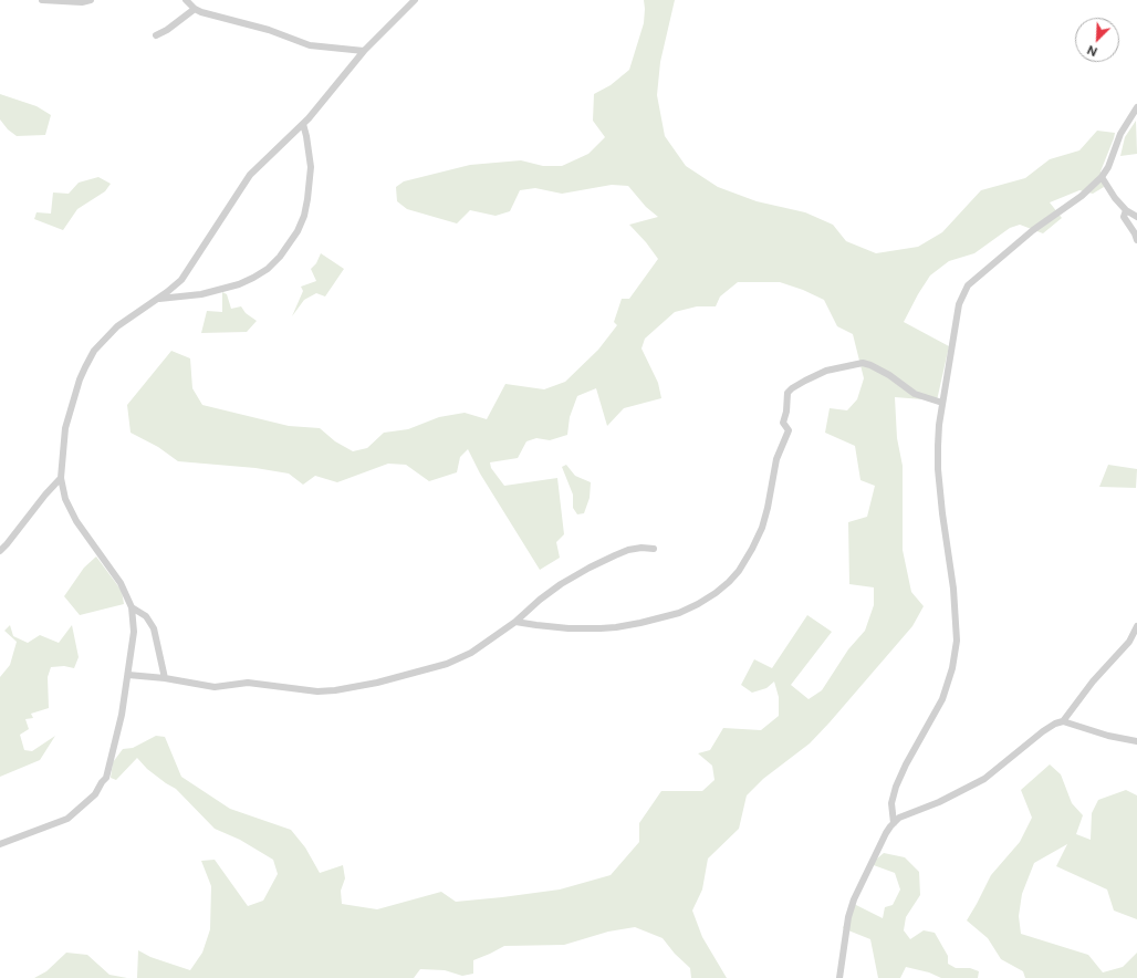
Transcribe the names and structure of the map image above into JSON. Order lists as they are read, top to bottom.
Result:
{
  "north": "bottom left"
}
